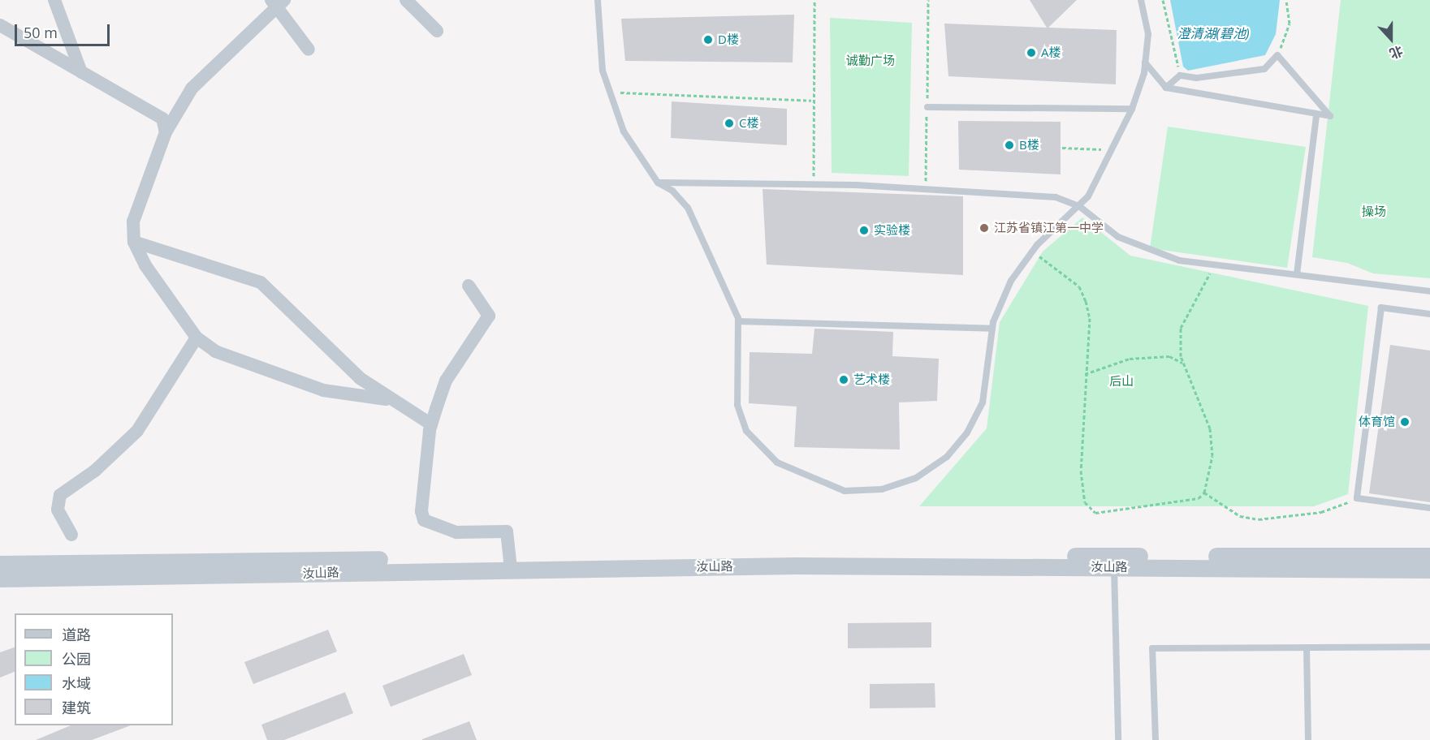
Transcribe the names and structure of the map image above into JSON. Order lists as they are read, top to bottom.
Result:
{
  "streets": {
    "street": ["汝山路"]
  },
  "water": ["澄清湖(碧池)"],
  "parks": ["诚勤广场", "操场", "后山"],
  "places": [
    "D楼",
    "A楼",
    "C楼",
    "B楼",
    "江苏省镇江第一中学",
    "实验楼",
    "艺术楼",
    "体育馆"
  ],
  "legend": [
    "道路",
    "公园",
    "水域",
    "建筑"
  ],
  "scale_bar": "50 m",
  "north": "bottom"
}
